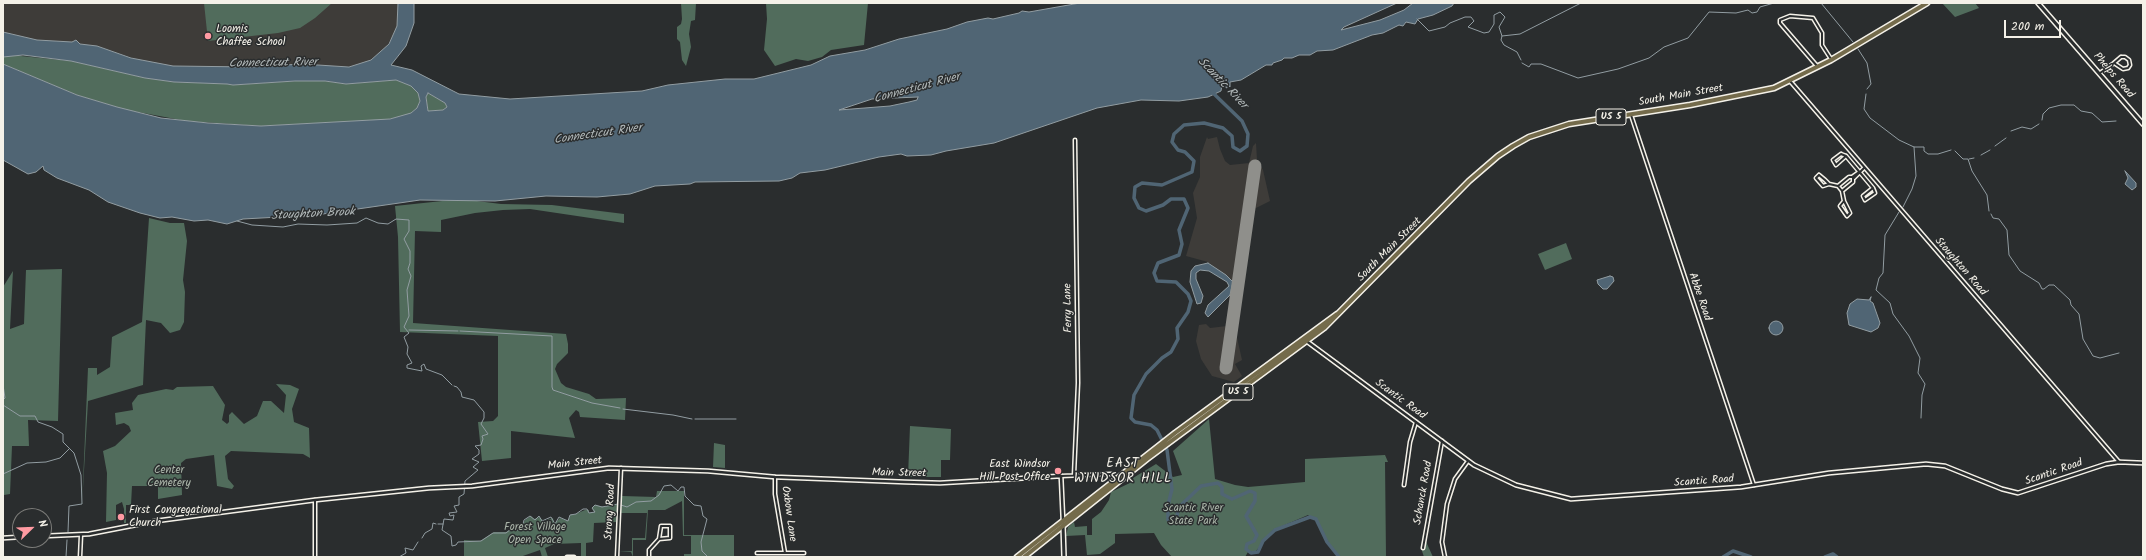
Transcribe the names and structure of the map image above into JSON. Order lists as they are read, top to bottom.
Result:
{
  "streets": {
    "highway": ["South Main Street", "US 5"],
    "main road": ["Phelps Road"],
    "street": [
      "Stoughton Road",
      "Abbe Road",
      "Ferry Lane",
      "Scantic Road",
      "Main Street",
      "Schanck Road",
      "Strong Road",
      "Oxbow Lane"
    ]
  },
  "crossings": [
    ["South Main Street", "US 5"],
    ["South Main Street", "Stoughton Road"],
    ["South Main Street", "Abbe Road"],
    ["South Main Street", "Scantic Road"],
    ["US 5", "Scantic Road"],
    ["Stoughton Road", "Scantic Road"],
    ["Abbe Road", "Scantic Road"],
    ["Ferry Lane", "Main Street"],
    ["Scantic Road", "Schanck Road"],
    ["Main Street", "Strong Road"],
    ["Main Street", "Oxbow Lane"]
  ],
  "districts": ["EAST WINDSOR HILL"],
  "water": ["Connecticut River", "Scantic River", "Stoughton Brook"],
  "parks": ["Center Cemetery", "Scantic River State Park", "Forest Village Open Space"],
  "places": ["Loomis Chaffee School", "East Windsor Hill Post Office", "First Congregational Church"],
  "scale_bar": "200 m",
  "north": "top right"
}
